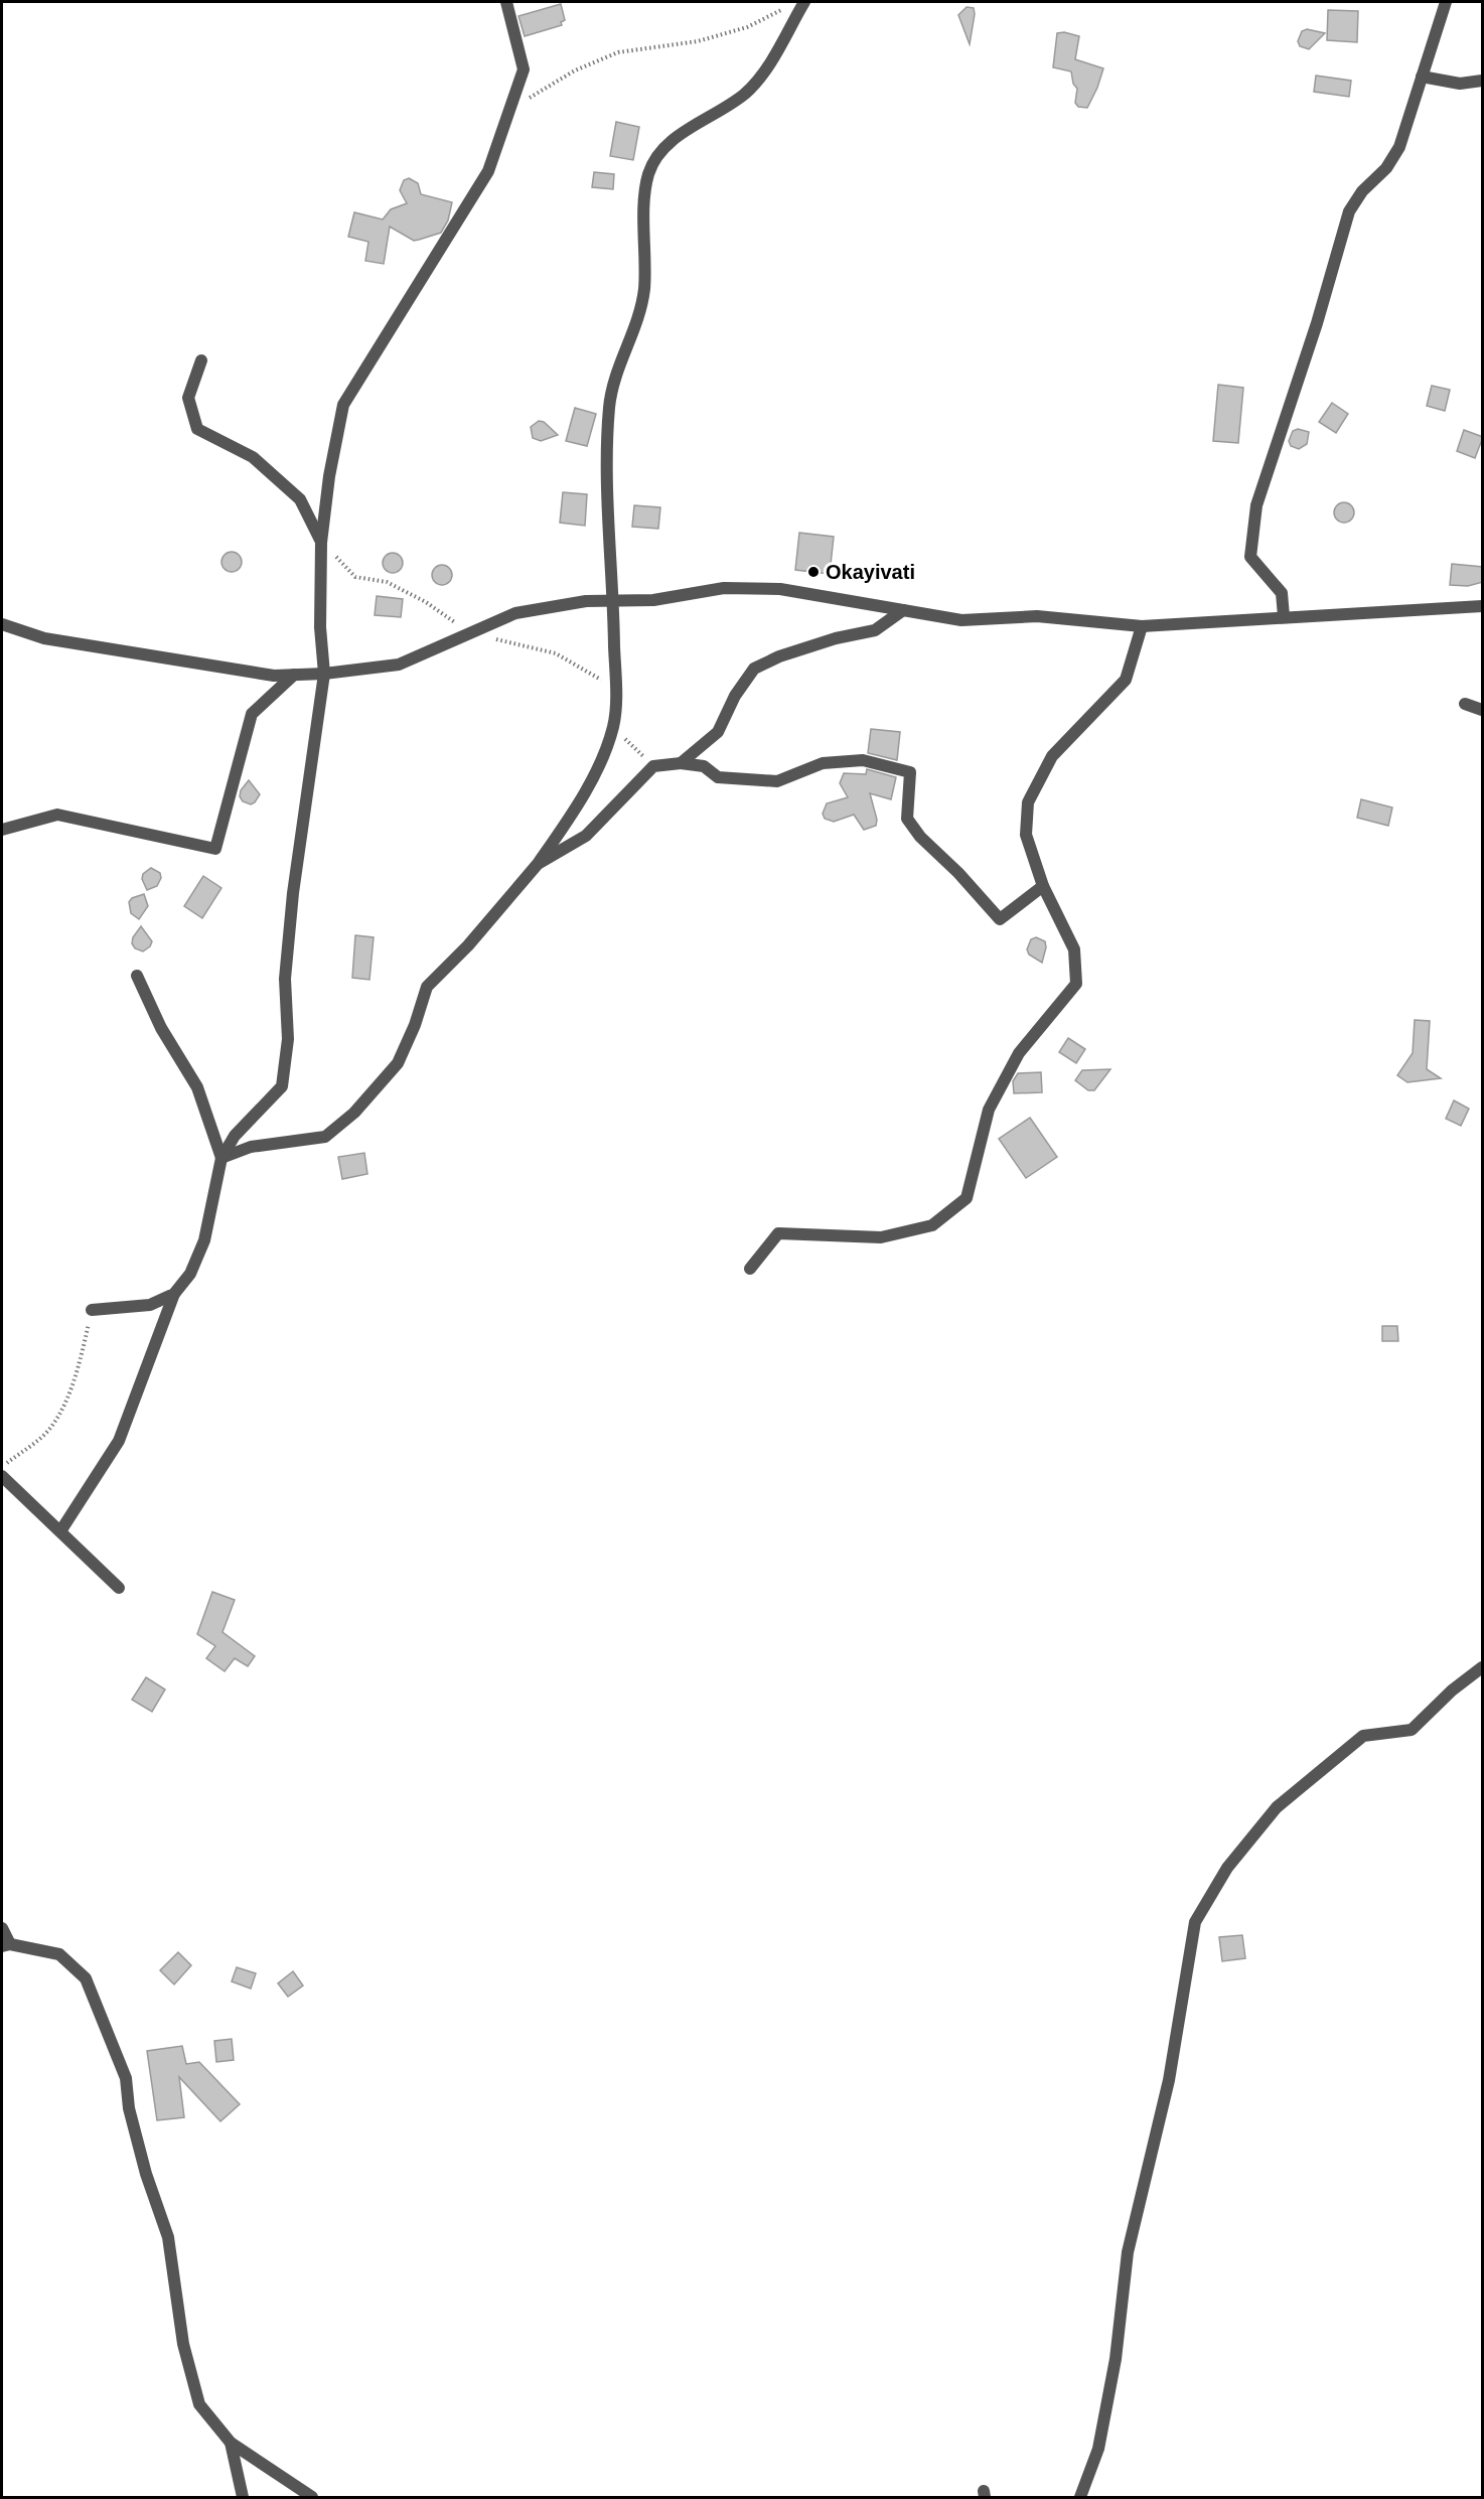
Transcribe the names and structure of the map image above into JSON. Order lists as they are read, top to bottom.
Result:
{
  "places": ["Okayivati"]
}
